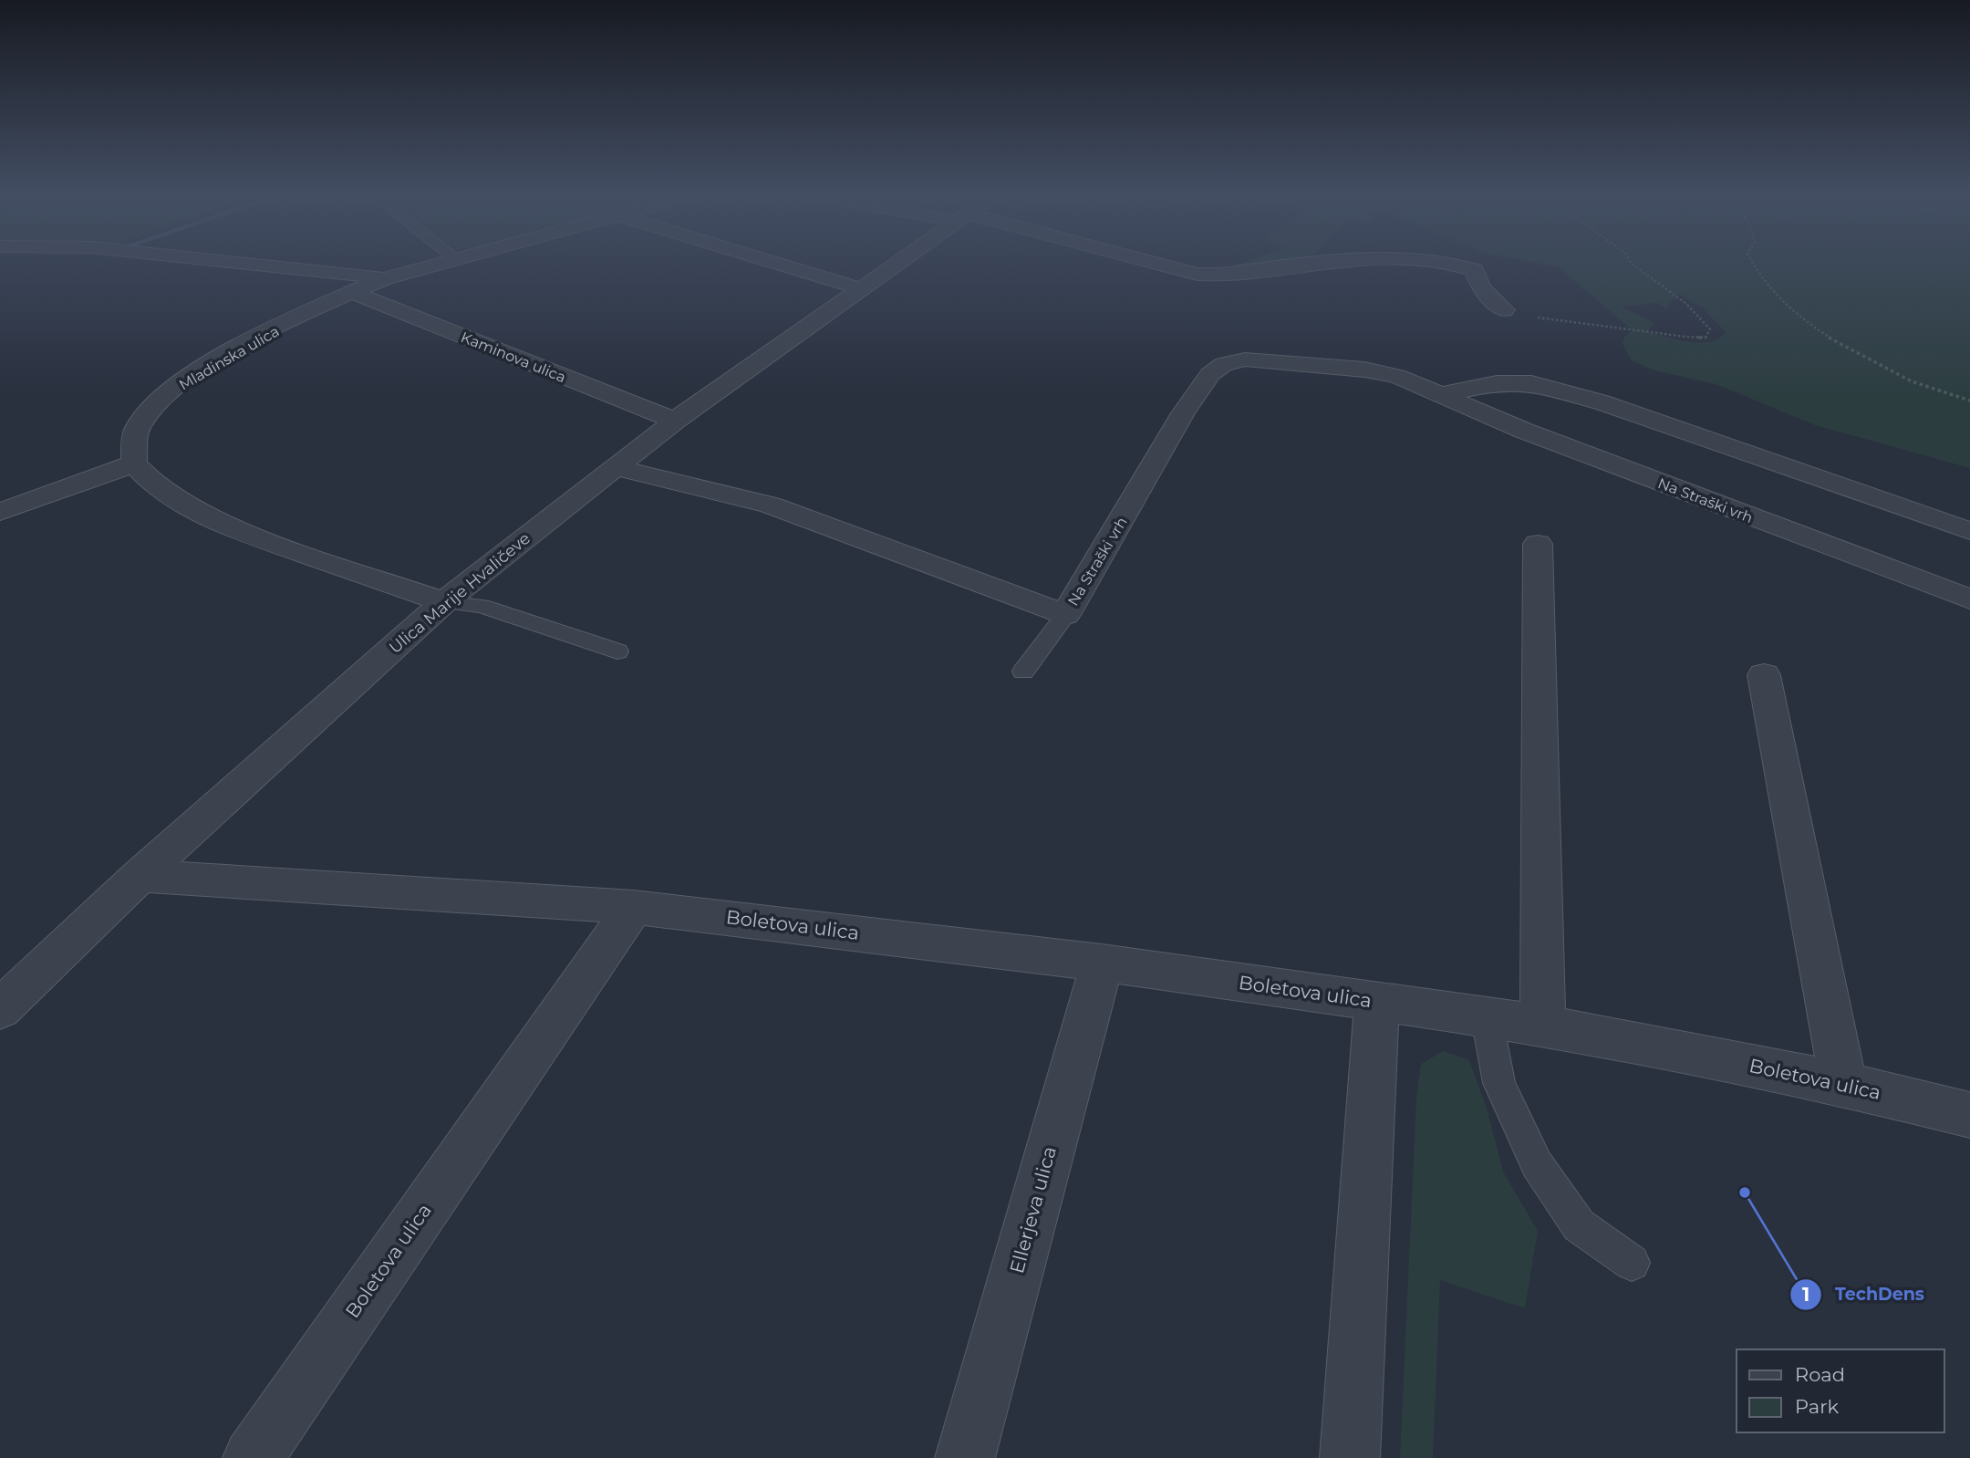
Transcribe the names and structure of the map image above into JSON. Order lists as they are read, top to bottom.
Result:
{
  "streets": {
    "street": [
      "Kaminova ulica",
      "Mladinska ulica",
      "Na Straški vrh",
      "Ulica Marije Hvaličeve",
      "Boletova ulica",
      "Ellerjeva ulica"
    ]
  },
  "crossings": [
    ["Kaminova ulica", "Mladinska ulica"],
    ["Kaminova ulica", "Ulica Marije Hvaličeve"],
    ["Na Straški vrh", "Ulica Marije Hvaličeve"],
    ["Ulica Marije Hvaličeve", "Boletova ulica"],
    ["Boletova ulica", "Ellerjeva ulica"]
  ],
  "places": ["TechDens"],
  "legend": ["Road", "Park"]
}
